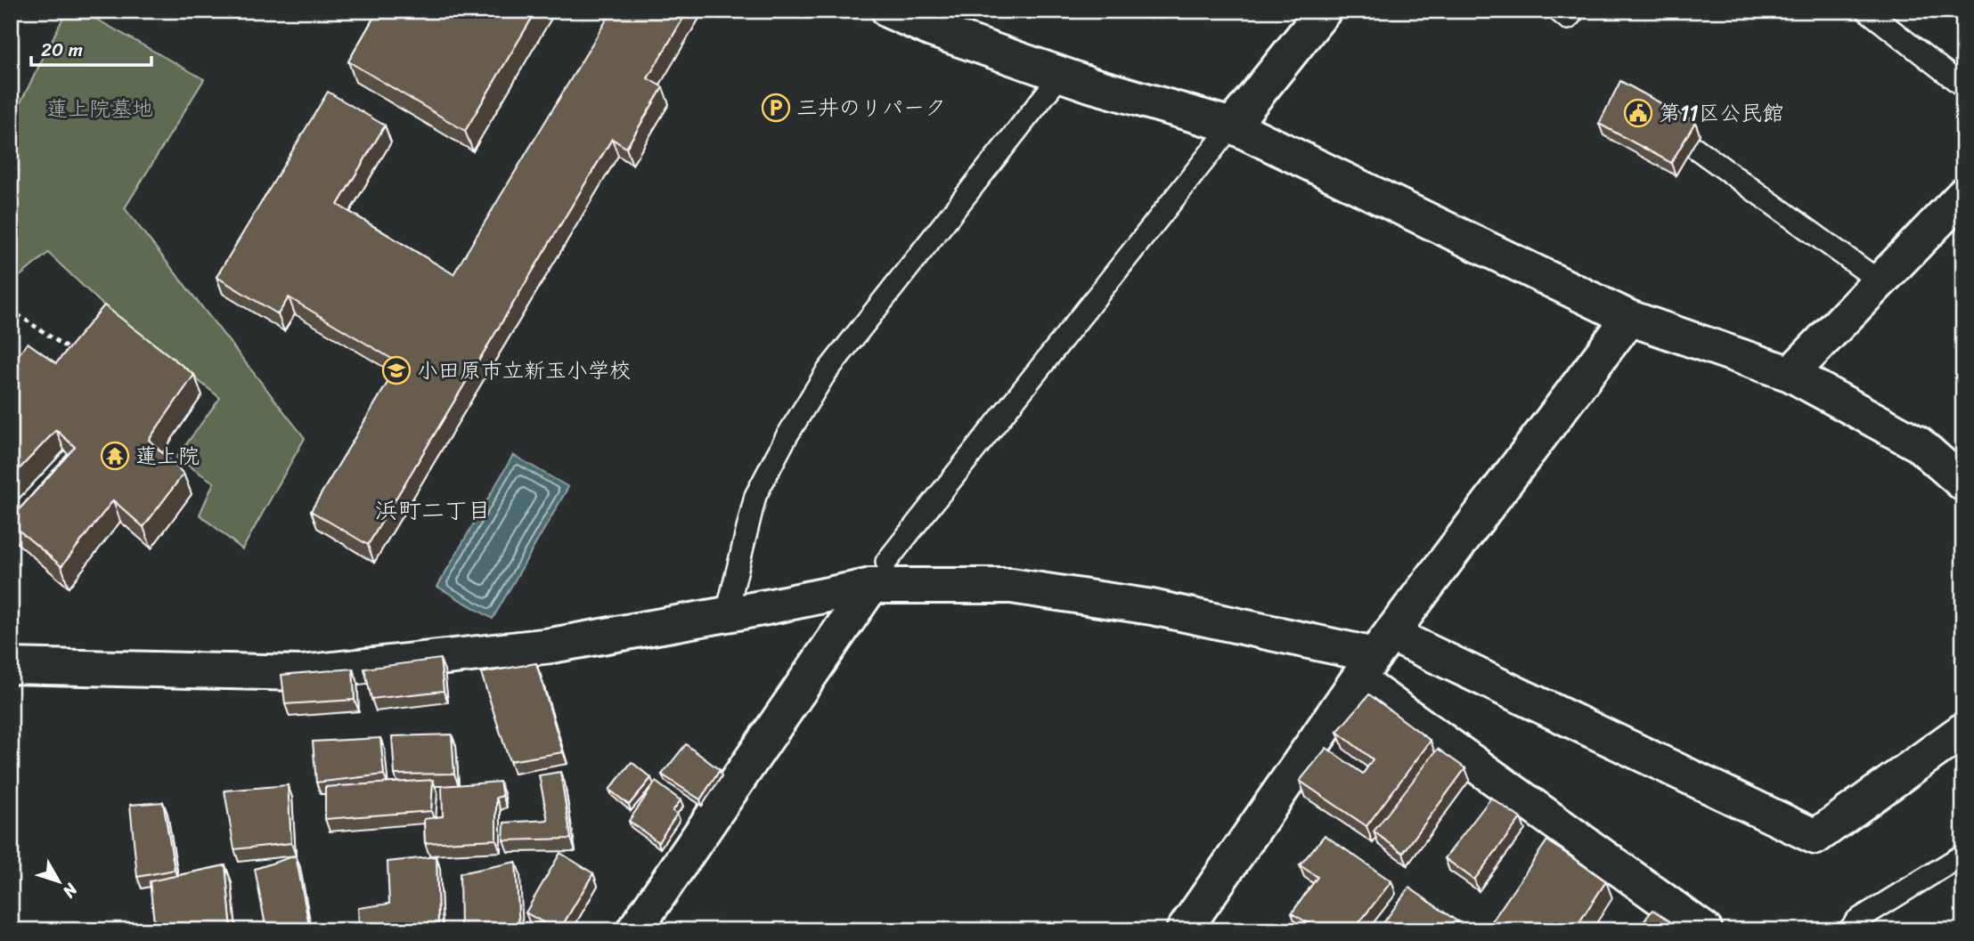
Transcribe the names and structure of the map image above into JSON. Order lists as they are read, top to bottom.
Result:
{
  "districts": ["浜町二丁目"],
  "parks": ["蓮上院墓地"],
  "places": {
    "parking": ["三井のリパーク"],
    "public building": ["第11区公民館"],
    "school or university": ["小田原市立新玉小学校"],
    "temple": ["蓮上院"]
  },
  "scale_bar": "20 m",
  "north": "bottom right"
}
